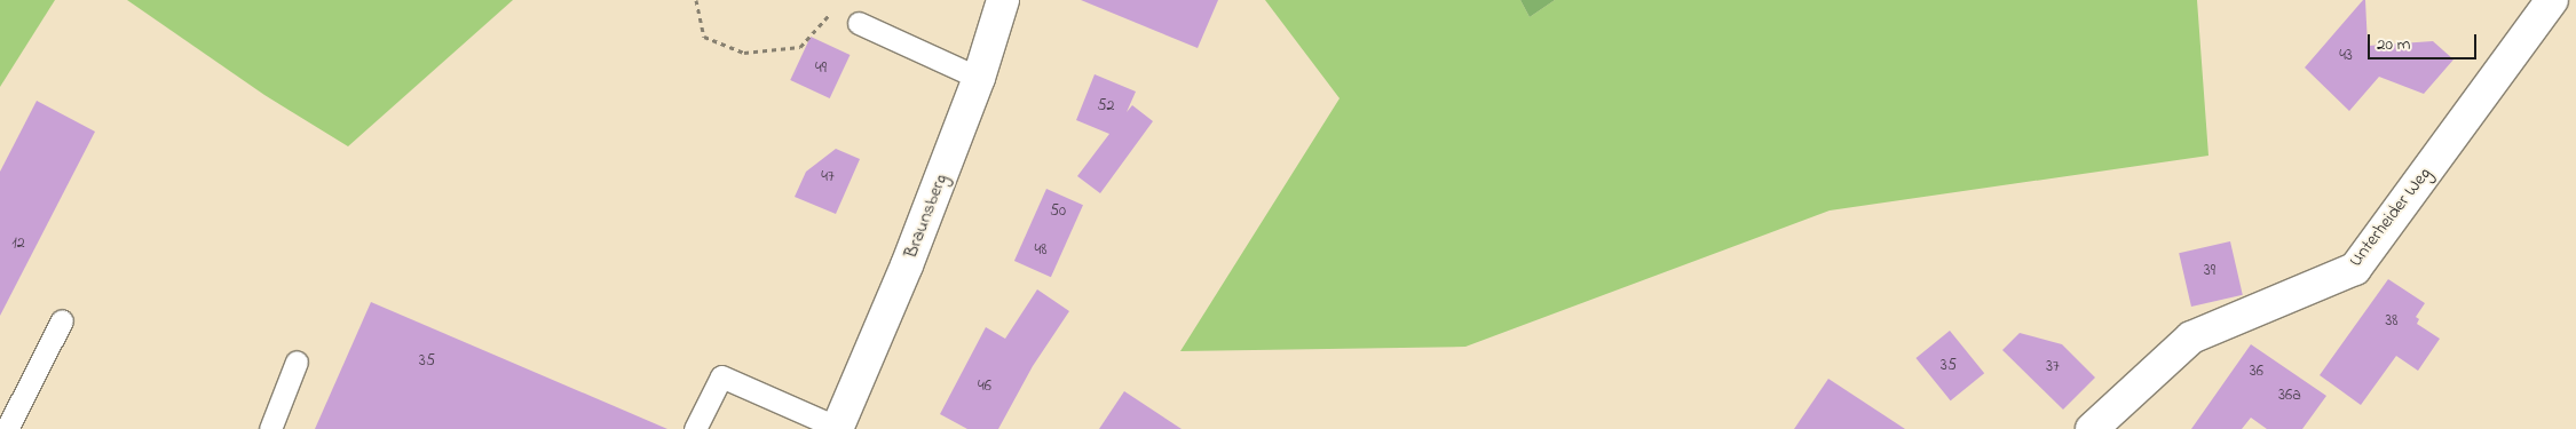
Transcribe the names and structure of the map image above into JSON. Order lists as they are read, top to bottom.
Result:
{
  "streets": {
    "street": ["Braunsberg", "Unterheider Weg"]
  },
  "house_numbers": [
    "43",
    "49",
    "52",
    "47",
    "50",
    "12",
    "48",
    "39",
    "38",
    "35",
    "35",
    "37",
    "36",
    "46",
    "36a"
  ],
  "scale_bar": "20 m"
}
